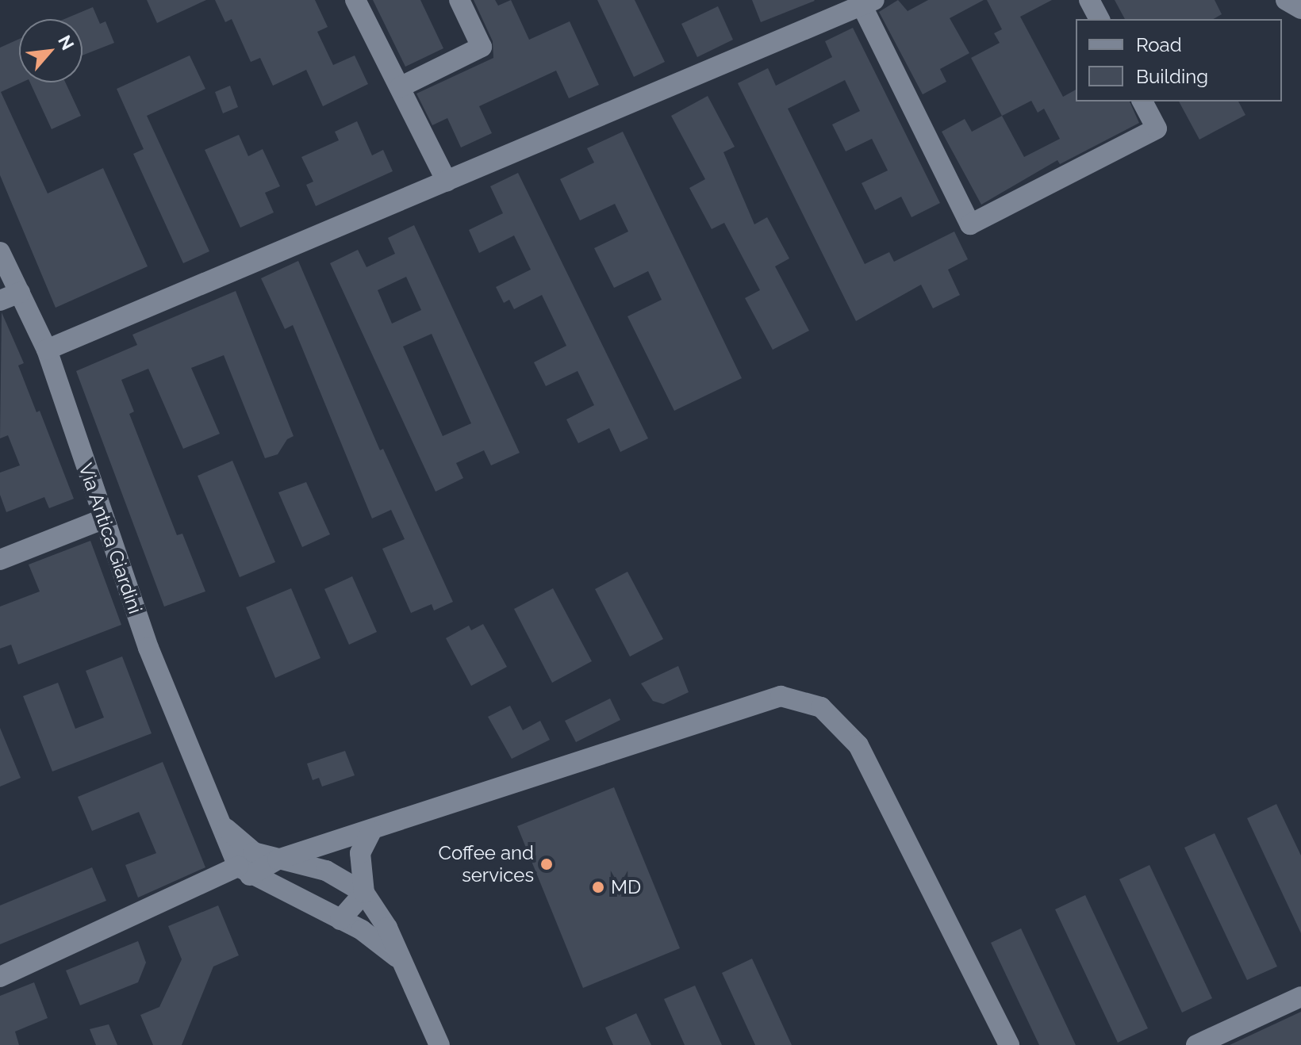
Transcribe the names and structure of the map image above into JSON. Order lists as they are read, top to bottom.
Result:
{
  "streets": {
    "street": ["Via Antica Giardini"]
  },
  "places": ["Coffee and services", "MD"],
  "legend": ["Road", "Building"],
  "north": "top right"
}
